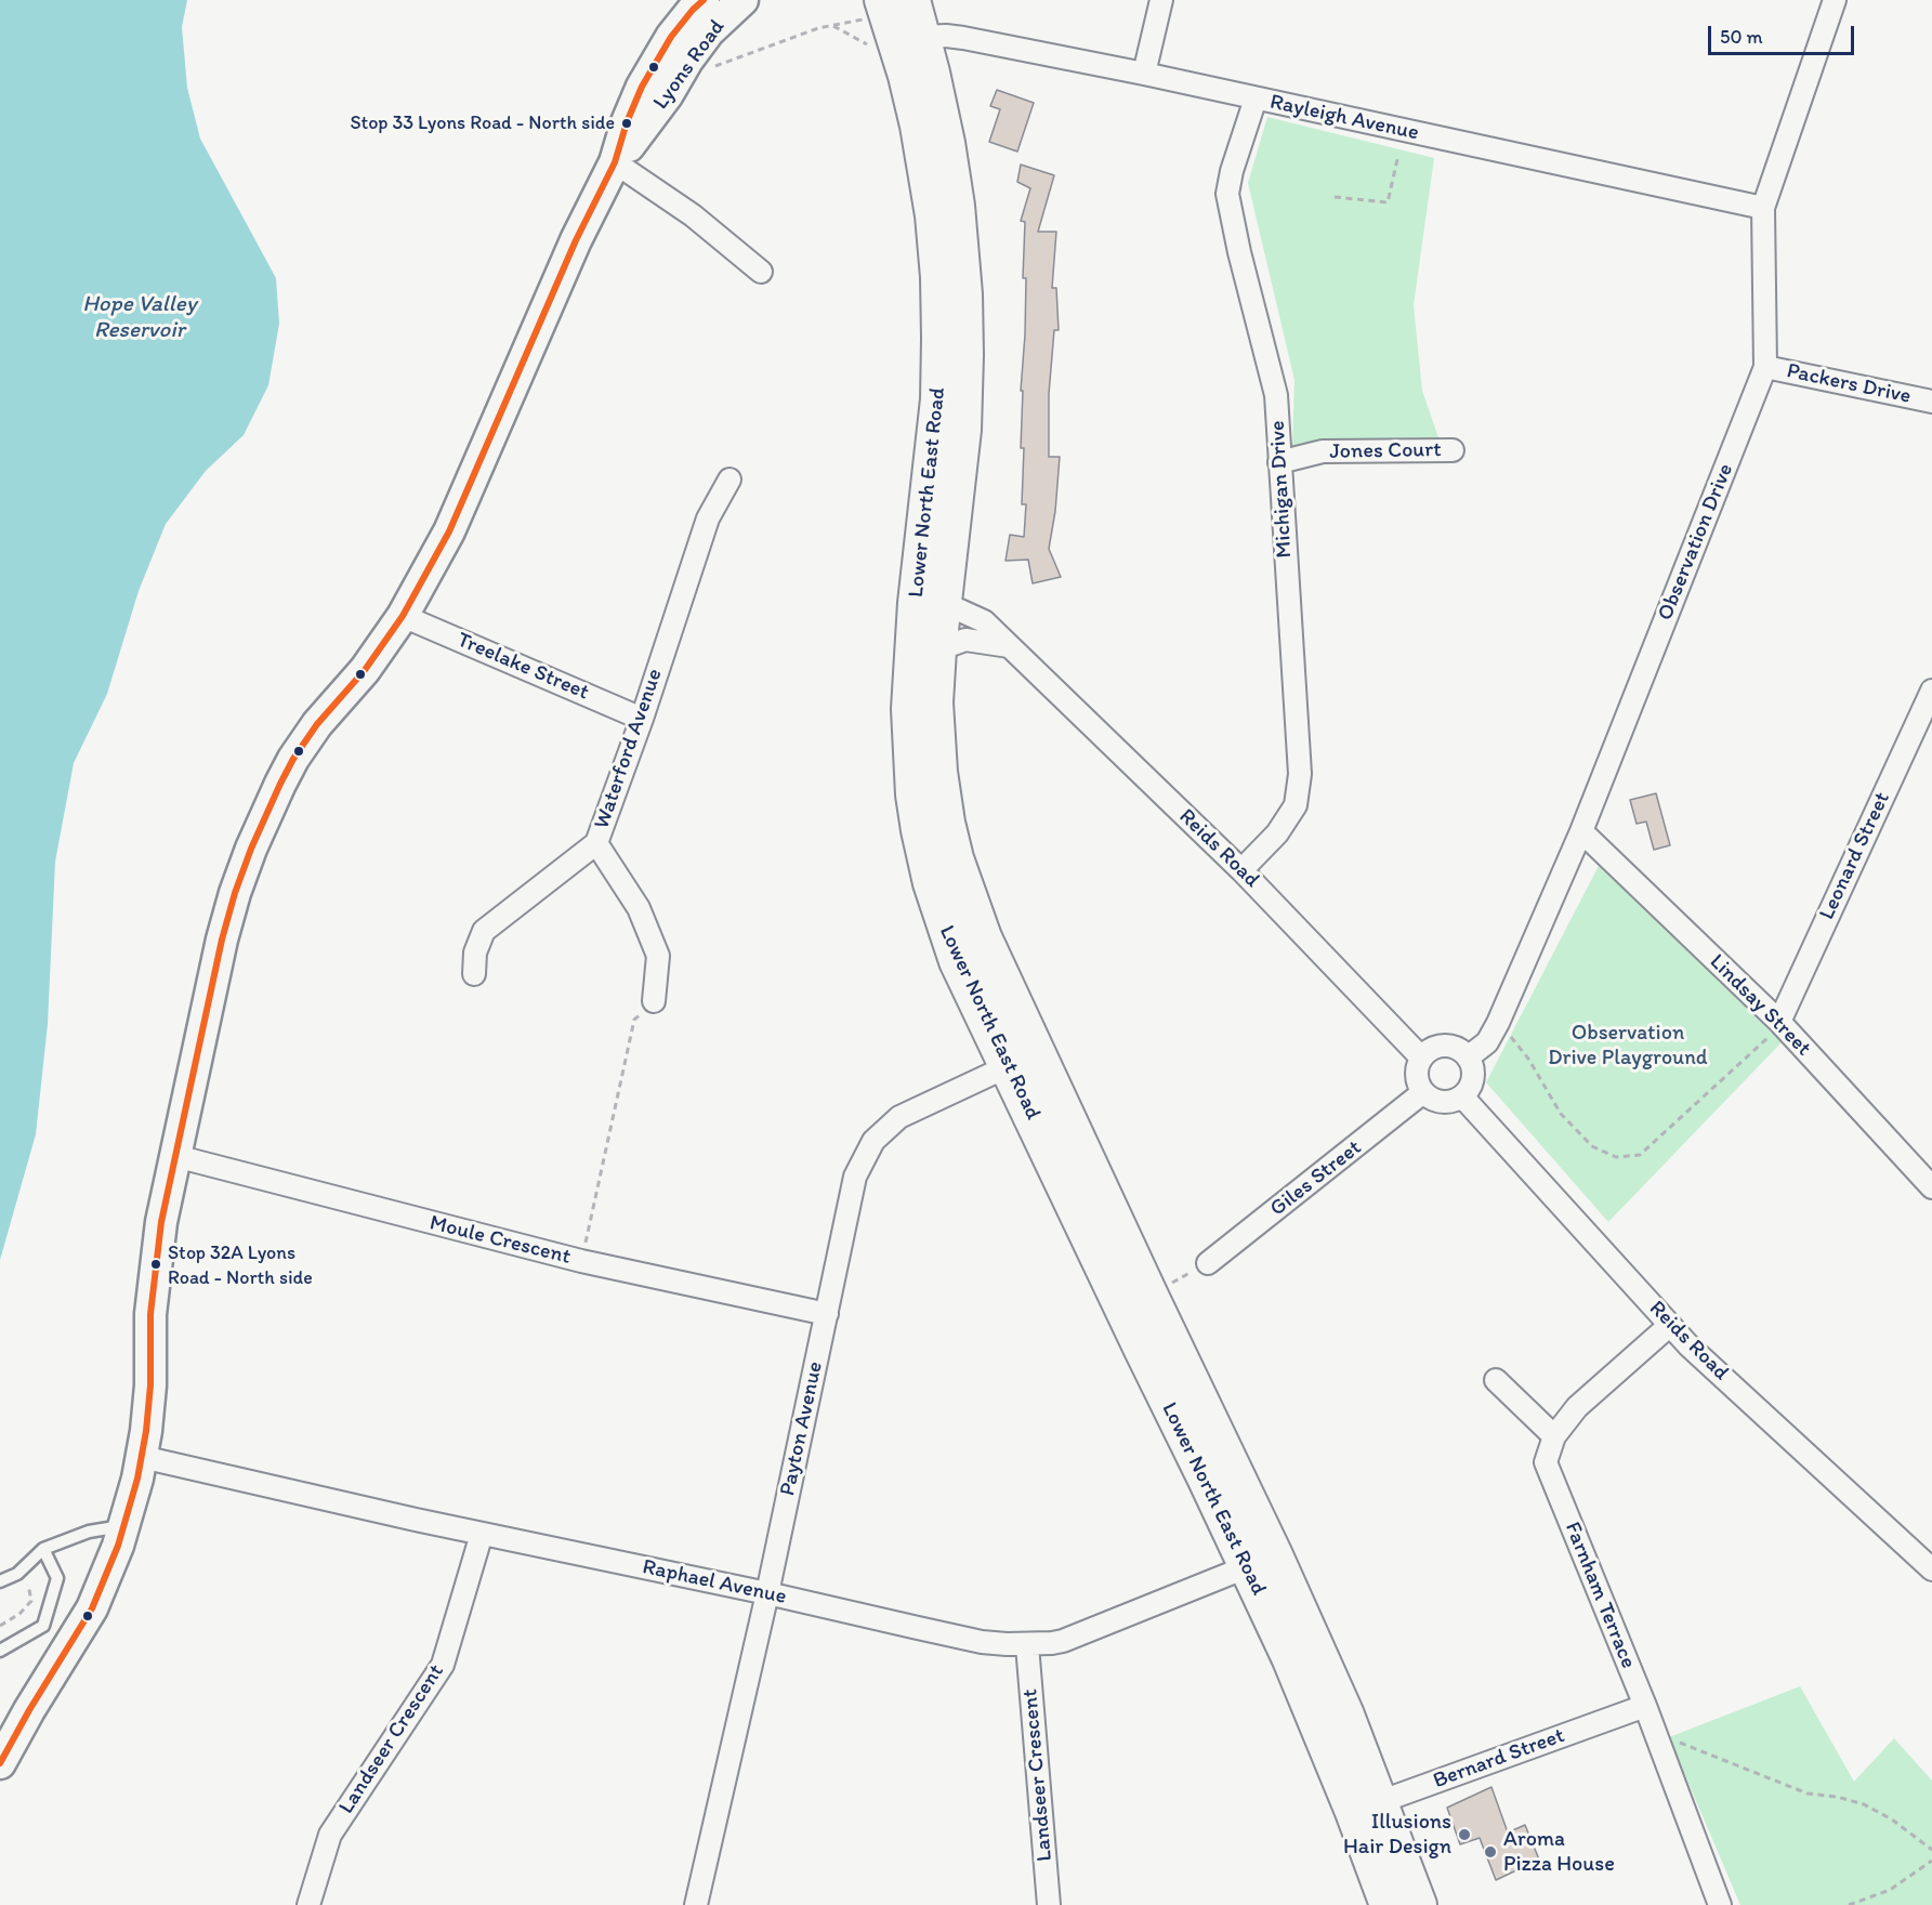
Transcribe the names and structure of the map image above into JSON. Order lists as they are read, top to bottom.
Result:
{
  "streets": {
    "main road": ["Lower North East Road"],
    "street": [
      "Lyons Road",
      "Rayleigh Avenue",
      "Packers Drive",
      "Jones Court",
      "Michigan Drive",
      "Observation Drive",
      "Treelake Street",
      "Waterford Avenue",
      "Reids Road",
      "Leonard Street",
      "Lindsay Street",
      "Giles Street",
      "Moule Crescent",
      "Payton Avenue",
      "Raphael Avenue",
      "Farnham Terrace",
      "Landseer Crescent",
      "Bernard Street"
    ]
  },
  "crossings": [
    ["Lyons Road", "Treelake Street"],
    ["Lyons Road", "Moule Crescent"],
    ["Lyons Road", "Raphael Avenue"],
    ["Rayleigh Avenue", "Michigan Drive"],
    ["Rayleigh Avenue", "Lower North East Road"],
    ["Rayleigh Avenue", "Observation Drive"],
    ["Packers Drive", "Observation Drive"],
    ["Jones Court", "Michigan Drive"],
    ["Michigan Drive", "Reids Road"],
    ["Lower North East Road", "Reids Road"],
    ["Lower North East Road", "Payton Avenue"],
    ["Lower North East Road", "Raphael Avenue"],
    ["Lower North East Road", "Bernard Street"],
    ["Observation Drive", "Reids Road"],
    ["Observation Drive", "Lindsay Street"],
    ["Observation Drive", "Giles Street"],
    ["Treelake Street", "Waterford Avenue"],
    ["Reids Road", "Giles Street"],
    ["Reids Road", "Farnham Terrace"],
    ["Leonard Street", "Lindsay Street"],
    ["Moule Crescent", "Payton Avenue"],
    ["Payton Avenue", "Raphael Avenue"],
    ["Raphael Avenue", "Landseer Crescent"],
    ["Farnham Terrace", "Bernard Street"]
  ],
  "water": ["Hope Valley Reservoir"],
  "parks": ["Observation Drive Playground"],
  "places": [
    "Stop 33 Lyons Road - North side",
    "Stop 32A Lyons Road - North side",
    "Illusions Hair Design",
    "Aroma Pizza House"
  ],
  "scale_bar": "50 m"
}
